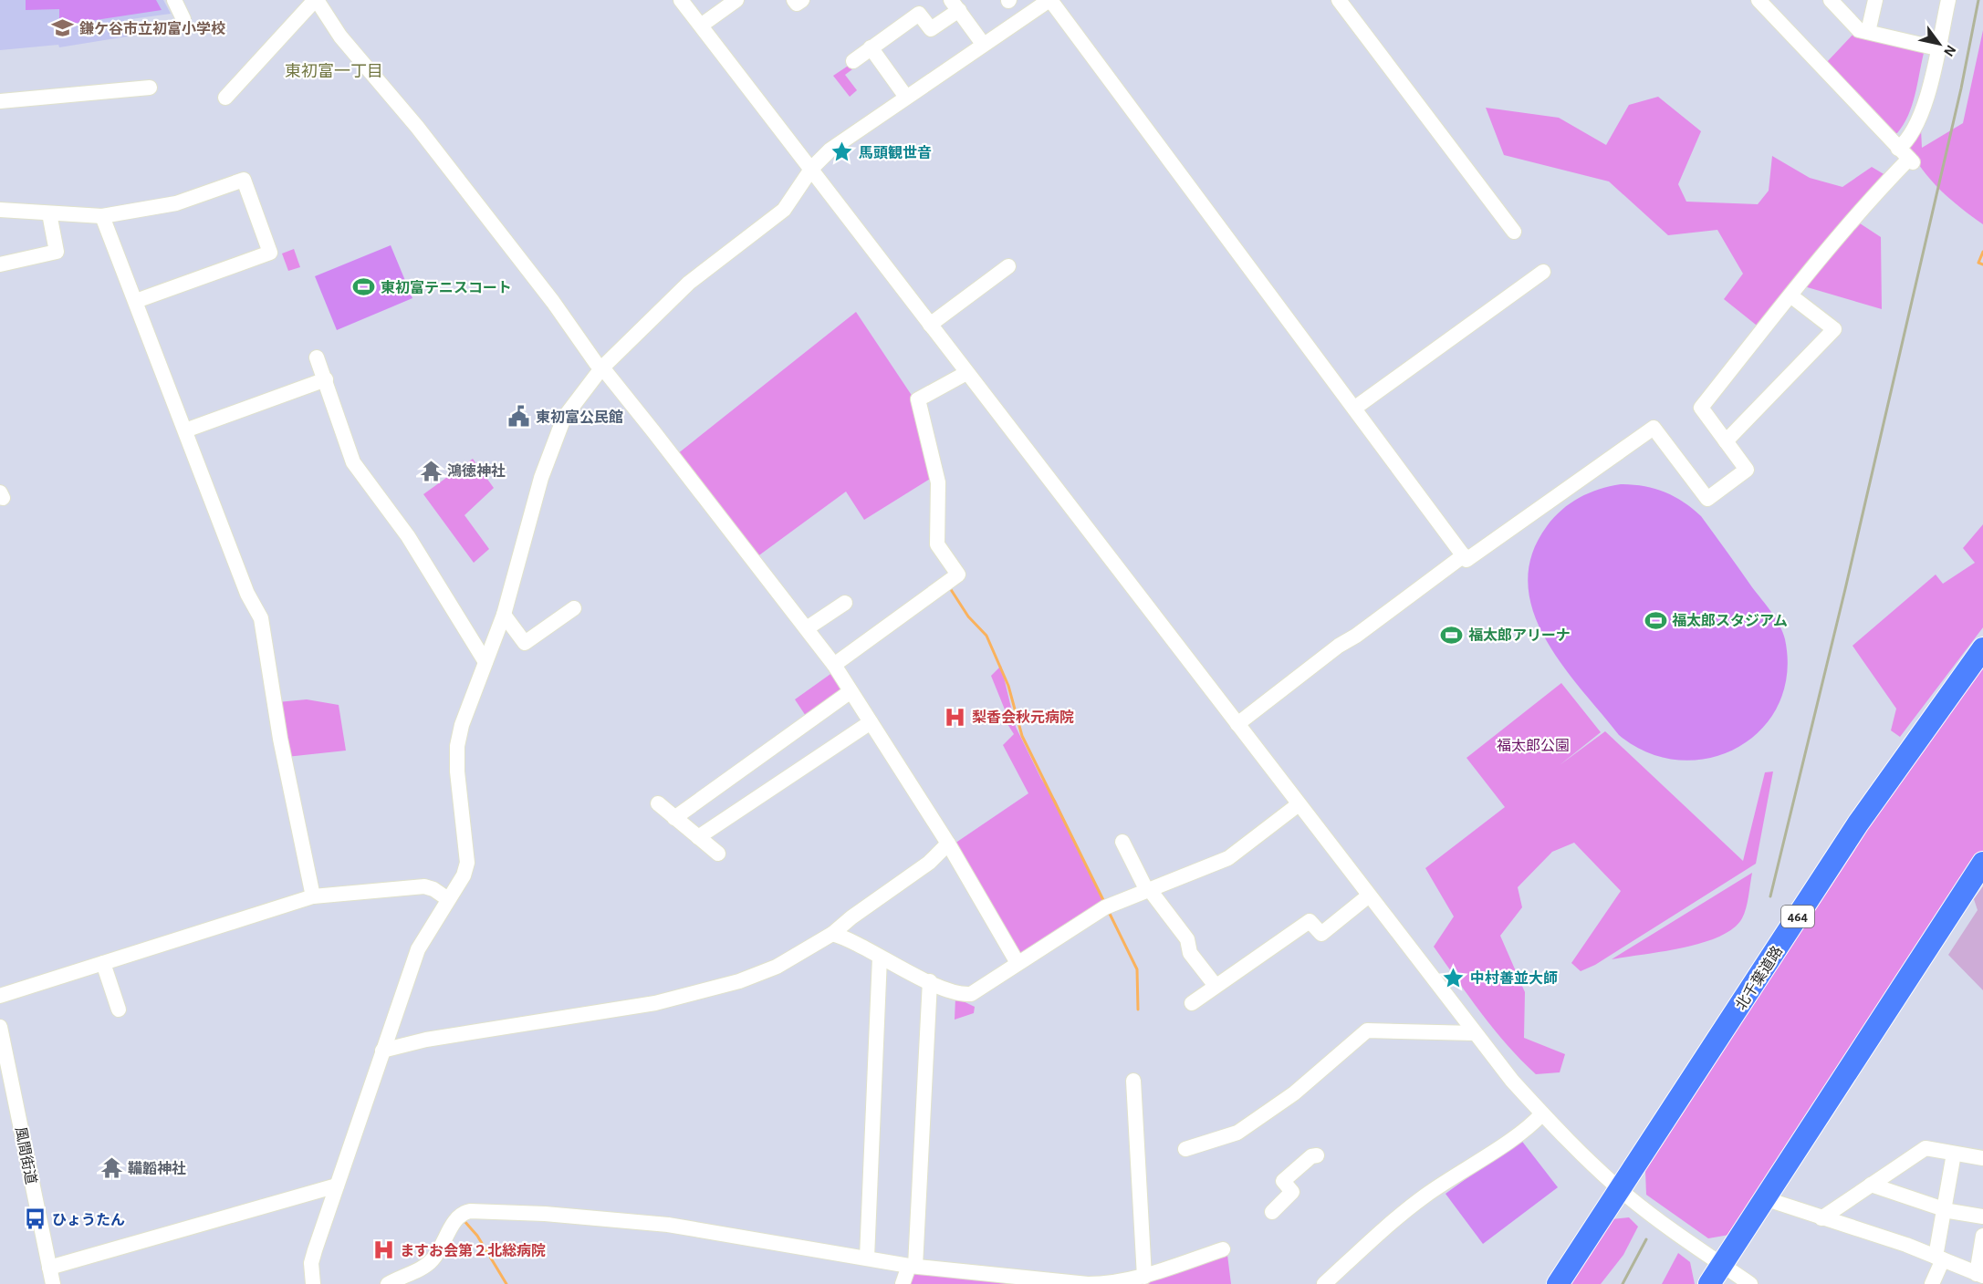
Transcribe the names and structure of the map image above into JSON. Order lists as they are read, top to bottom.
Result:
{
  "streets": {
    "highway": ["464", "北千葉道路"],
    "street": ["風間街道"]
  },
  "districts": ["東初富一丁目"],
  "parks": ["福太郎公園"],
  "places": {
    "school or university": ["鎌ケ谷市立初富小学校"],
    "place": ["馬頭観世音", "中村善並大師"],
    "sports": ["東初富テニスコート", "福太郎スタジアム", "福太郎アリーナ"],
    "public building": ["東初富公民館"],
    "temple": ["鴻徳神社", "鞴韜神社"],
    "hospital": ["梨香会秋元病院", "ますお会第２北総病院"],
    "bus stop": ["ひょうたん"]
  },
  "north": "bottom right"
}
